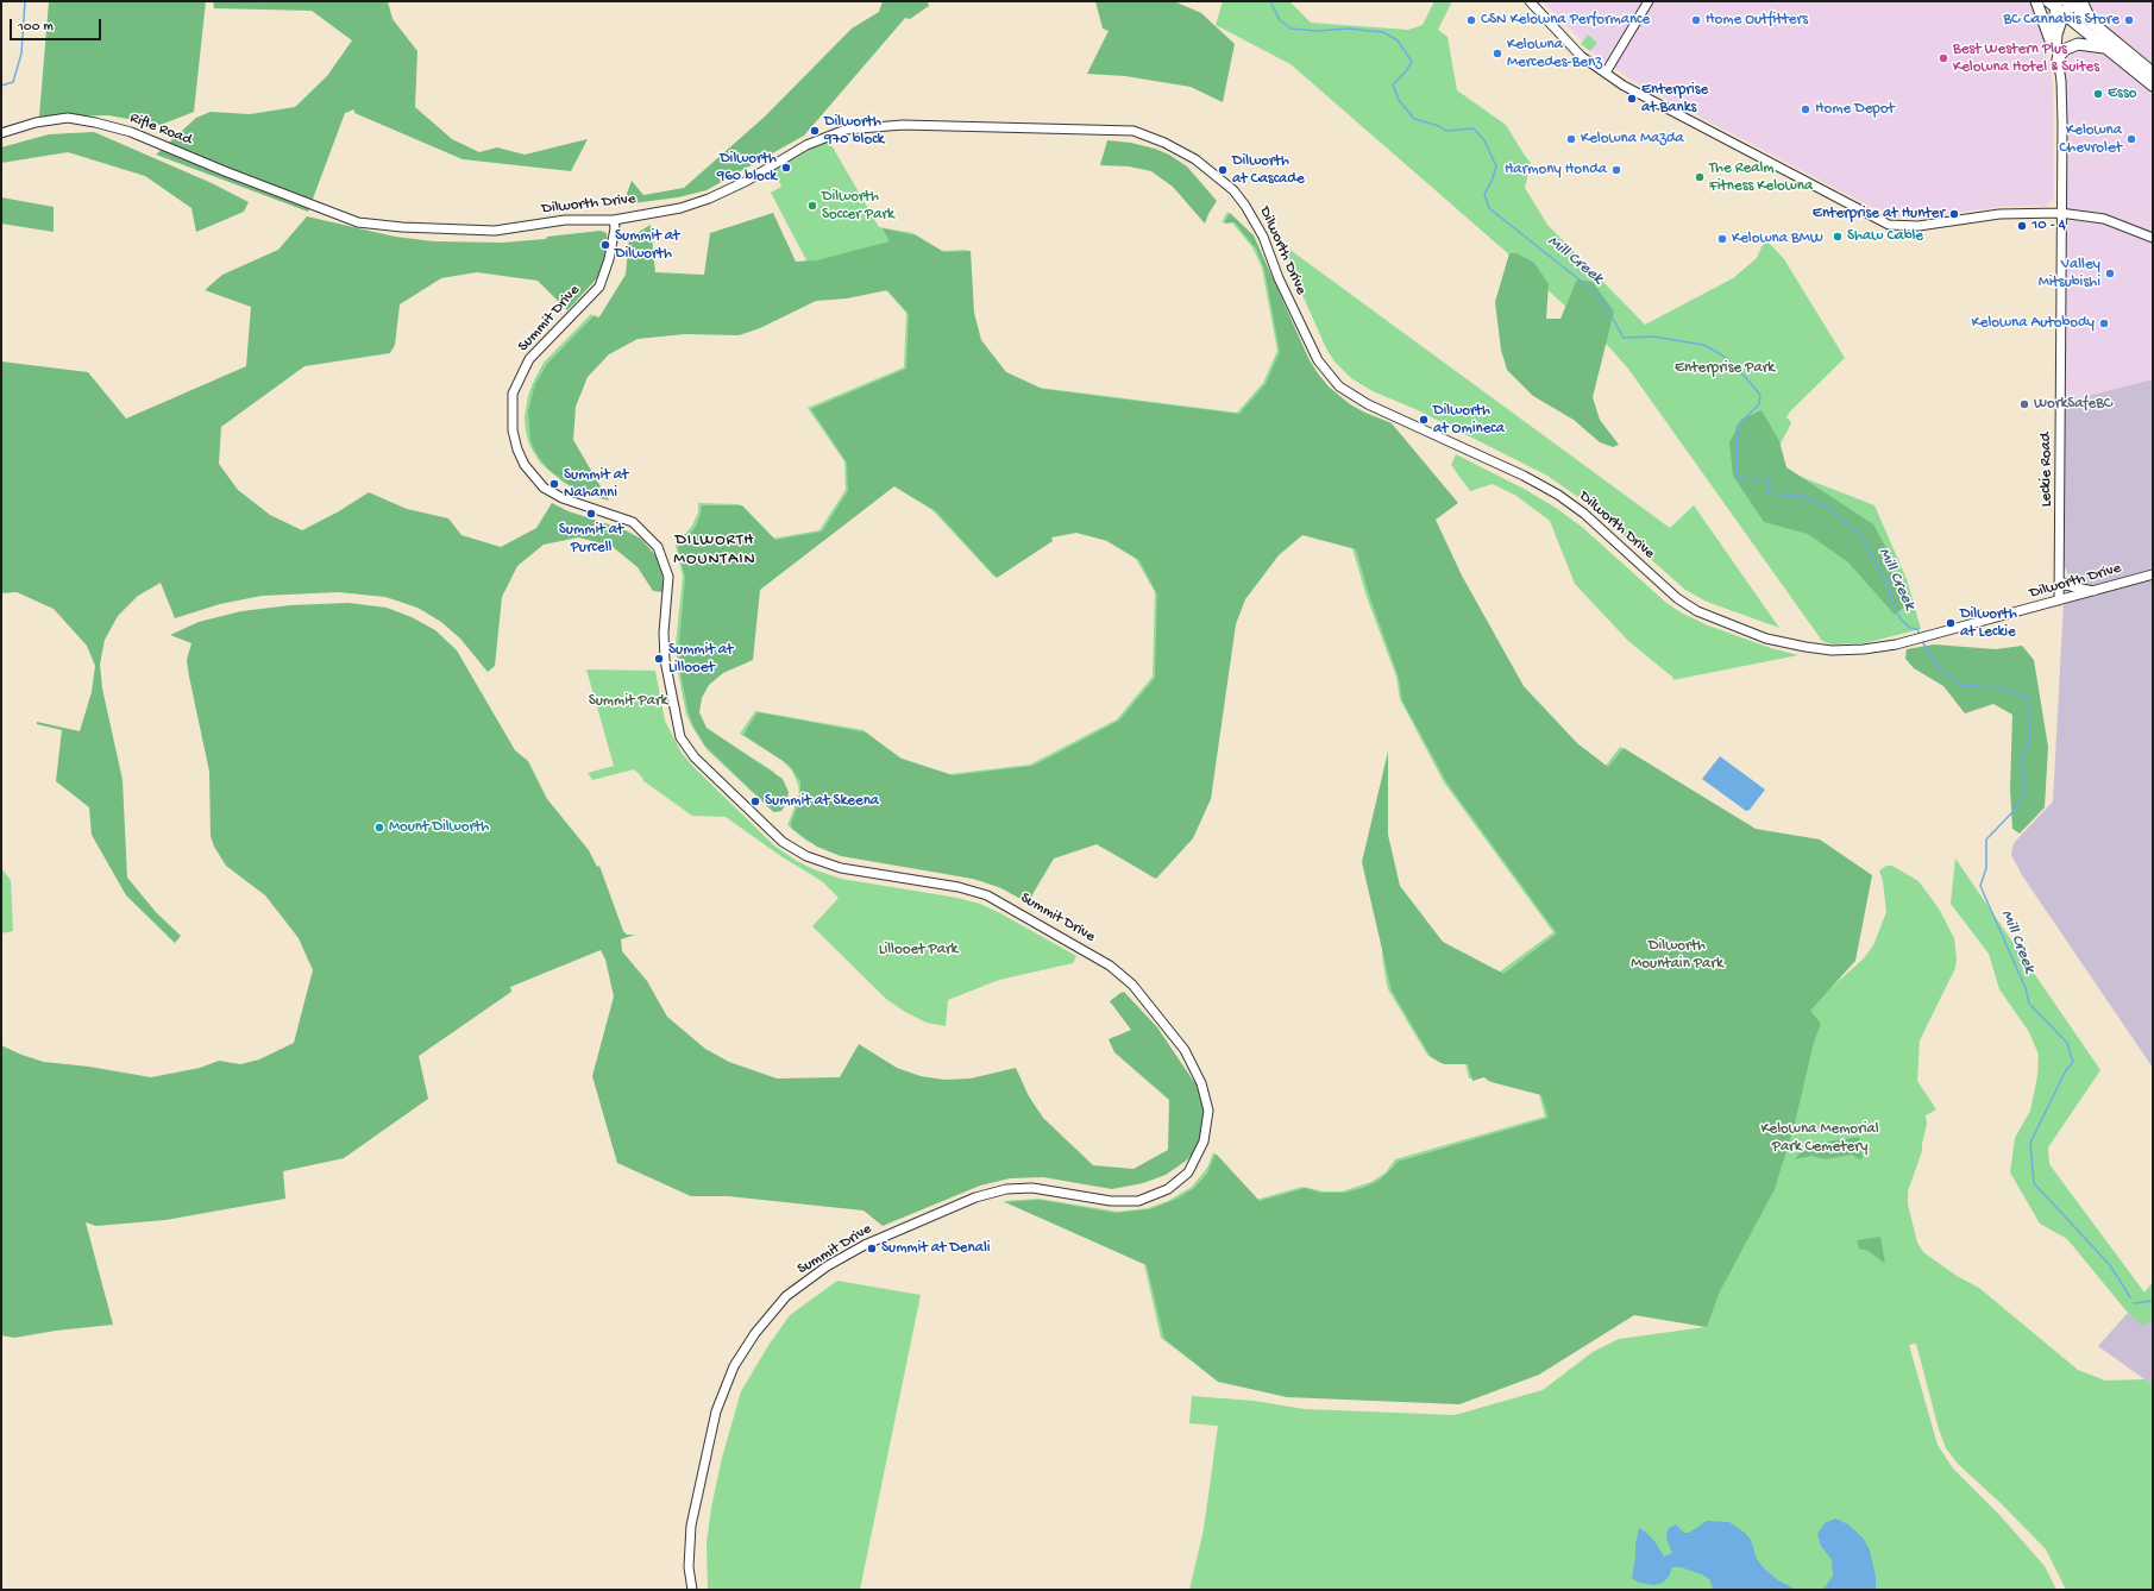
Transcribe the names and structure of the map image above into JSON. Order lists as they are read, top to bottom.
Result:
{
  "streets": {
    "street": [
      "Rifle Road",
      "Dilworth Drive",
      "Summit Drive",
      "Leckie Road"
    ]
  },
  "crossings": [
    ["Rifle Road", "Dilworth Drive"],
    ["Dilworth Drive", "Summit Drive"],
    ["Dilworth Drive", "Leckie Road"]
  ],
  "districts": ["DILWORTH MOUNTAIN"],
  "water": ["Mill Creek"],
  "parks": [
    "Enterprise Park",
    "Summit Park",
    "Dilworth Mountain Park",
    "Lillooet Park",
    "Kelowna Memorial Park Cemetery"
  ],
  "places": [
    "CSN Kelowna Performance",
    "Home Outfitters",
    "BC Cannabis Store",
    "Kelowna Mercedes-Benz",
    "Best Western Plus Kelowna Hotel & Suites",
    "Esso",
    "Enterprise at Banks",
    "Home Depot",
    "Dilworth 970 block",
    "Kelowna Mazda",
    "Kelowna Chevrolet",
    "Dilworth 960 block",
    "Dilworth at Cascade",
    "Harmony Honda",
    "The Realm Fitness Kelowna",
    "Dilworth Soccer Park",
    "Enterprise at Hunter",
    "10 - 4",
    "Shaw Cable",
    "Kelowna BMW",
    "Summit at Dilworth",
    "Valley Mitsubishi",
    "Kelowna Autobody",
    "WorkSafeBC",
    "Dilworth at Omineca",
    "Summit at Nahanni",
    "Summit at Purcell",
    "Dilworth at Leckie",
    "Summit at Lillooet",
    "Summit at Skeena",
    "Mount Dilworth",
    "Summit at Denali"
  ],
  "scale_bar": "100 m"
}
